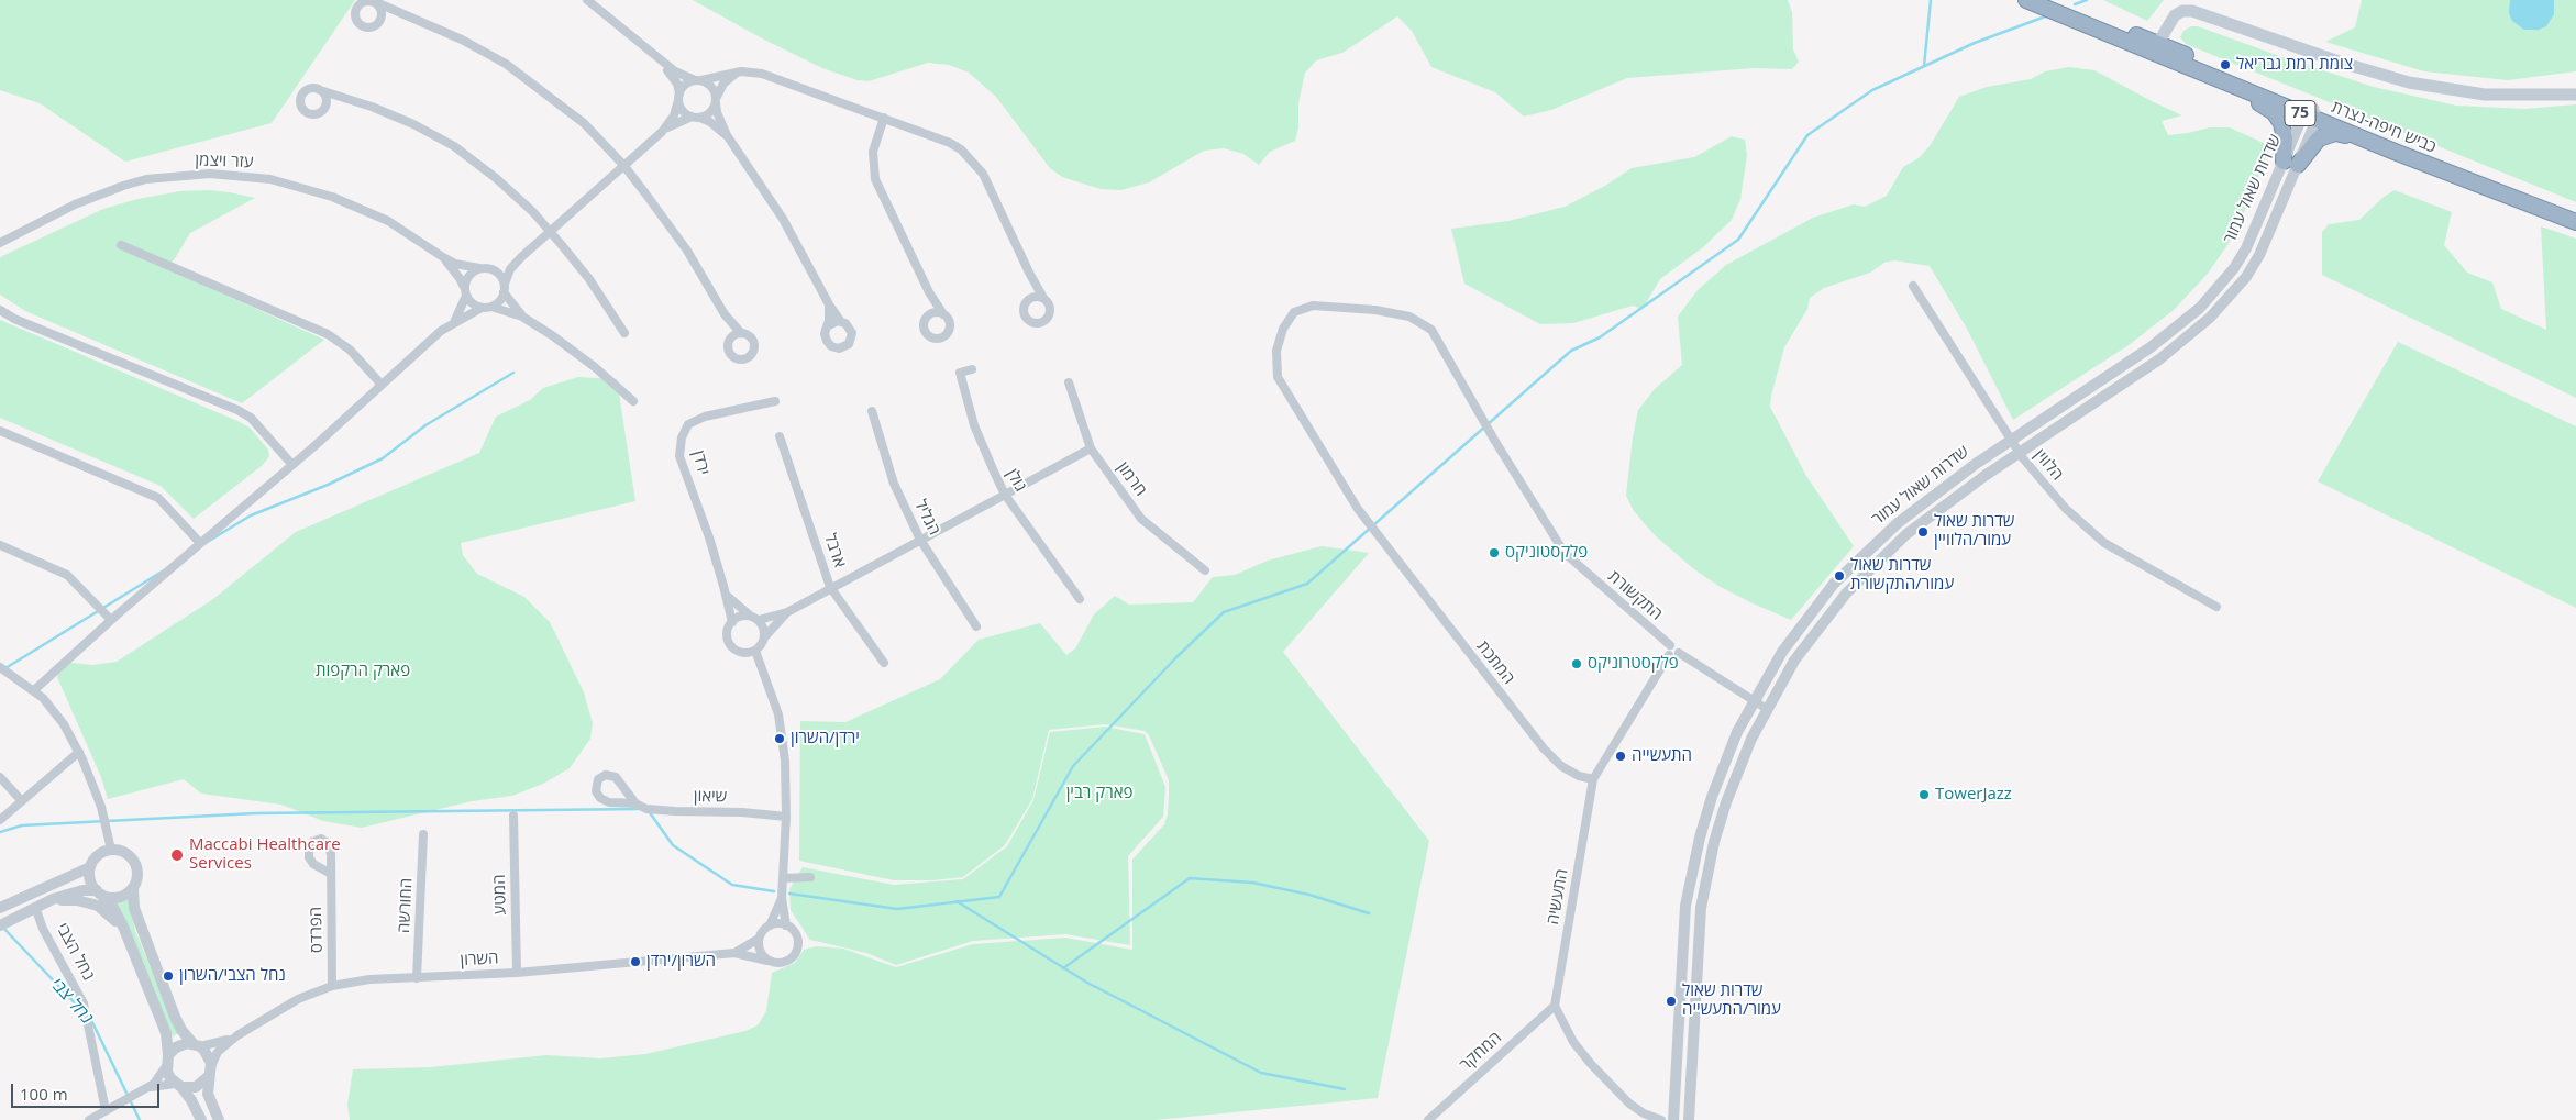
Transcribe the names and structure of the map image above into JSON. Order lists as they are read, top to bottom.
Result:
{
  "streets": {
    "highway": ["75", "כביש חיפה-נצרת"],
    "street": [
      "עזר ויצמן",
      "שדרות שאול עמור",
      "ירדן",
      "הלווין",
      "חרמון",
      "גולן",
      "הגליל",
      "ארבל",
      "התקשורת",
      "המתכת",
      "שיאון",
      "המטע",
      "התעשיה",
      "החורשה",
      "הפרדס",
      "נחל הצבי",
      "השרון",
      "המחקר"
    ]
  },
  "crossings": [
    ["כביש חיפה-נצרת", "שדרות שאול עמור"],
    ["שדרות שאול עמור", "הלווין"],
    ["התקשורת", "המתכת"],
    ["התקשורת", "התעשיה"],
    ["המתכת", "התעשיה"],
    ["המטע", "השרון"],
    ["התעשיה", "המחקר"],
    ["החורשה", "השרון"],
    ["הפרדס", "השרון"]
  ],
  "water": ["נחל צבי"],
  "parks": ["פארק הרקפות", "פארק רבין"],
  "places": [
    "צומת רמת גבריאל",
    "שדרות שאול עמור/הלוויין",
    "פלקסטוניקס",
    "שדרות שאול עמור/התקשורת",
    "פלקסטרוניקס",
    "ירדן/השרון",
    "התעשייה",
    "TowerJazz",
    "Maccabi Healthcare Services",
    "השרון/ירדן",
    "נחל הצבי/השרון",
    "שדרות שאול עמור/התעשייה"
  ],
  "scale_bar": "100 m"
}
